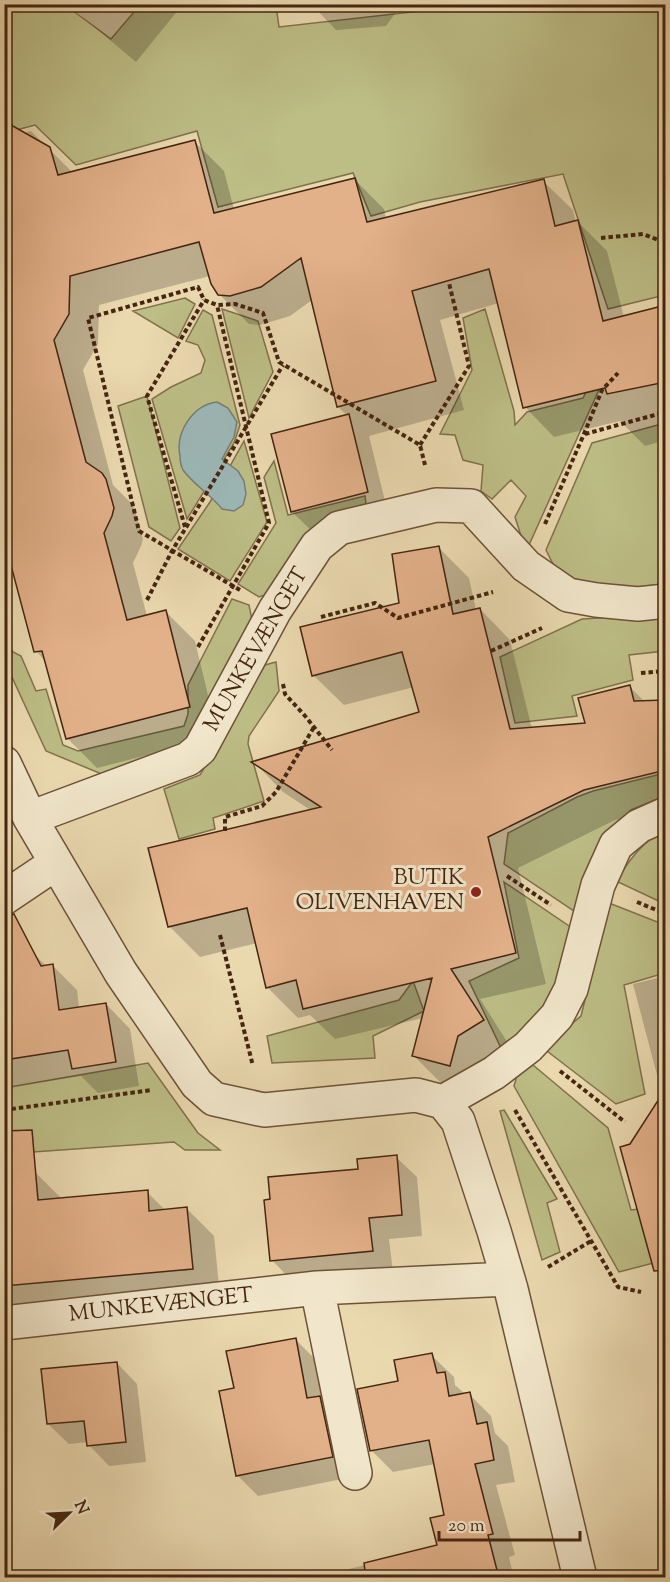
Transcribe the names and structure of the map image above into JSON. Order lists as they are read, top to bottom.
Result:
{
  "streets": {
    "street": ["MUNKEVÆNGET"]
  },
  "places": ["BUTIK OLIVENHAVEN"],
  "scale_bar": "20 m",
  "north": "top right"
}
